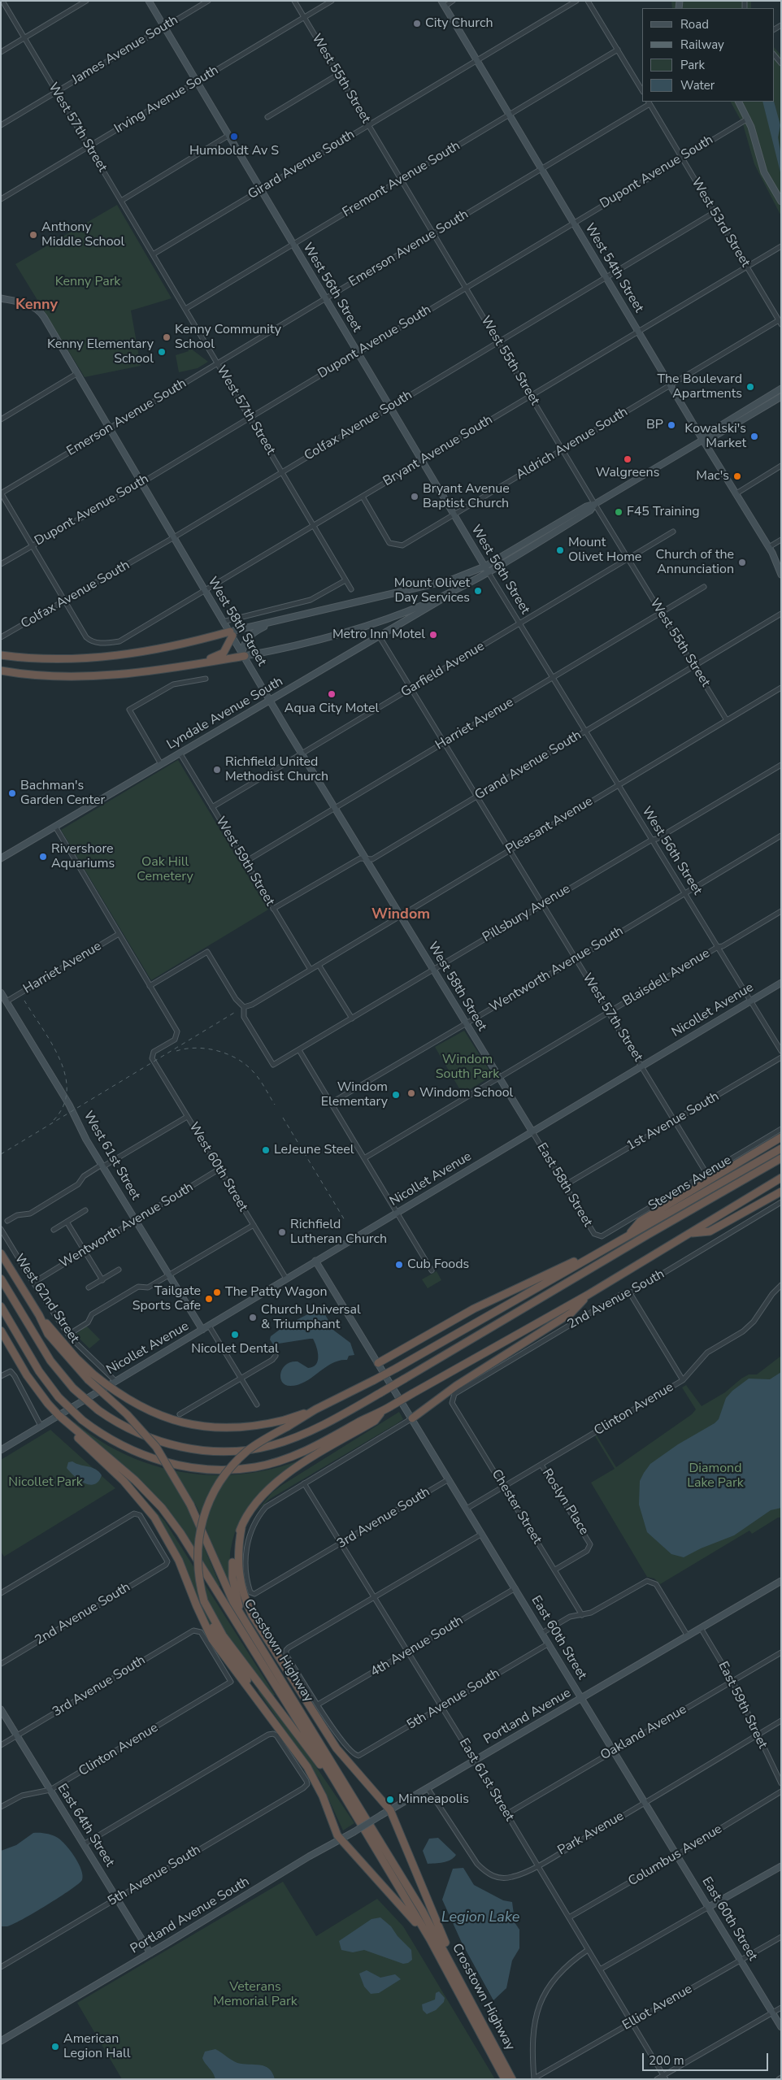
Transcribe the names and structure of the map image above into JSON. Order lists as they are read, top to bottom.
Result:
{
  "streets": {
    "highway": ["Crosstown Highway"],
    "street": [
      "James Avenue South",
      "West 55th Street",
      "Irving Avenue South",
      "West 57th Street",
      "Girard Avenue South",
      "Dupont Avenue South",
      "Fremont Avenue South",
      "West 53rd Street",
      "Emerson Avenue South",
      "West 54th Street",
      "West 56th Street",
      "Colfax Avenue South",
      "Aldrich Avenue South",
      "Bryant Avenue South",
      "West 58th Street",
      "Garfield Avenue",
      "Lyndale Avenue South",
      "Harriet Avenue",
      "Grand Avenue South",
      "Pleasant Avenue",
      "West 59th Street",
      "Pillsbury Avenue",
      "Wentworth Avenue South",
      "Blaisdell Avenue",
      "Nicollet Avenue",
      "1st Avenue South",
      "West 61st Street",
      "West 60th Street",
      "Stevens Avenue",
      "East 58th Street",
      "West 62nd Street",
      "2nd Avenue South",
      "Clinton Avenue",
      "Roslyn Place",
      "Chester Street",
      "3rd Avenue South",
      "East 60th Street",
      "4th Avenue South",
      "5th Avenue South",
      "East 59th Street",
      "Portland Avenue",
      "Oakland Avenue",
      "East 61st Street",
      "East 64th Street",
      "Park Avenue",
      "Columbus Avenue",
      "Portland Avenue South",
      "Elliot Avenue"
    ]
  },
  "crossings": [
    ["James Avenue South", "West 57th Street"],
    ["James Avenue South", "West 56th Street"],
    ["West 55th Street", "Irving Avenue South"],
    ["West 55th Street", "Girard Avenue South"],
    ["West 55th Street", "Dupont Avenue South"],
    ["West 55th Street", "Fremont Avenue South"],
    ["West 55th Street", "Emerson Avenue South"],
    ["West 55th Street", "Colfax Avenue South"],
    ["West 55th Street", "Aldrich Avenue South"],
    ["West 55th Street", "Bryant Avenue South"],
    ["West 55th Street", "Garfield Avenue"],
    ["West 55th Street", "Harriet Avenue"],
    ["West 55th Street", "Grand Avenue South"],
    ["West 55th Street", "Pleasant Avenue"],
    ["Irving Avenue South", "West 57th Street"],
    ["Irving Avenue South", "West 56th Street"],
    ["West 57th Street", "Girard Avenue South"],
    ["West 57th Street", "Dupont Avenue South"],
    ["West 57th Street", "Fremont Avenue South"],
    ["West 57th Street", "Emerson Avenue South"],
    ["West 57th Street", "Colfax Avenue South"],
    ["West 57th Street", "Bryant Avenue South"],
    ["West 57th Street", "Garfield Avenue"],
    ["West 57th Street", "Lyndale Avenue South"],
    ["West 57th Street", "Harriet Avenue"],
    ["West 57th Street", "Grand Avenue South"],
    ["West 57th Street", "Pleasant Avenue"],
    ["West 57th Street", "Pillsbury Avenue"],
    ["West 57th Street", "Wentworth Avenue South"],
    ["West 57th Street", "Blaisdell Avenue"],
    ["West 57th Street", "Nicollet Avenue"],
    ["West 57th Street", "1st Avenue South"],
    ["West 57th Street", "Stevens Avenue"],
    ["Girard Avenue South", "West 54th Street"],
    ["Girard Avenue South", "West 56th Street"],
    ["Dupont Avenue South", "West 53rd Street"],
    ["Dupont Avenue South", "West 54th Street"],
    ["Dupont Avenue South", "West 56th Street"],
    ["Dupont Avenue South", "West 58th Street"],
    ["Fremont Avenue South", "West 54th Street"],
    ["Fremont Avenue South", "West 56th Street"],
    ["West 53rd Street", "Emerson Avenue South"],
    ["West 53rd Street", "Colfax Avenue South"],
    ["West 53rd Street", "Aldrich Avenue South"],
    ["West 53rd Street", "Bryant Avenue South"],
    ["Emerson Avenue South", "West 54th Street"],
    ["Emerson Avenue South", "West 56th Street"],
    ["Emerson Avenue South", "West 58th Street"],
    ["West 54th Street", "Colfax Avenue South"],
    ["West 54th Street", "Aldrich Avenue South"],
    ["West 54th Street", "Bryant Avenue South"],
    ["West 56th Street", "Colfax Avenue South"],
    ["West 56th Street", "Aldrich Avenue South"],
    ["West 56th Street", "Bryant Avenue South"],
    ["West 56th Street", "Garfield Avenue"],
    ["West 56th Street", "Harriet Avenue"],
    ["West 56th Street", "Grand Avenue South"],
    ["West 56th Street", "Pleasant Avenue"],
    ["West 56th Street", "Pillsbury Avenue"],
    ["West 56th Street", "Wentworth Avenue South"],
    ["West 56th Street", "Blaisdell Avenue"],
    ["West 56th Street", "Nicollet Avenue"],
    ["Colfax Avenue South", "Bryant Avenue South"],
    ["Colfax Avenue South", "West 58th Street"],
    ["Aldrich Avenue South", "Bryant Avenue South"],
    ["Bryant Avenue South", "West 58th Street"],
    ["West 58th Street", "Garfield Avenue"],
    ["West 58th Street", "Lyndale Avenue South"],
    ["West 58th Street", "Harriet Avenue"],
    ["West 58th Street", "Grand Avenue South"],
    ["West 58th Street", "Pleasant Avenue"],
    ["West 58th Street", "Pillsbury Avenue"],
    ["West 58th Street", "Wentworth Avenue South"],
    ["West 58th Street", "Blaisdell Avenue"],
    ["West 58th Street", "Nicollet Avenue"],
    ["West 58th Street", "East 58th Street"],
    ["Garfield Avenue", "West 59th Street"],
    ["Lyndale Avenue South", "West 59th Street"],
    ["Harriet Avenue", "West 59th Street"],
    ["Harriet Avenue", "West 61st Street"],
    ["Grand Avenue South", "West 59th Street"],
    ["Pleasant Avenue", "West 59th Street"],
    ["Wentworth Avenue South", "West 61st Street"],
    ["Wentworth Avenue South", "West 60th Street"],
    ["Wentworth Avenue South", "West 62nd Street"],
    ["Nicollet Avenue", "West 61st Street"],
    ["Nicollet Avenue", "West 60th Street"],
    ["Nicollet Avenue", "East 58th Street"],
    ["Nicollet Avenue", "West 62nd Street"],
    ["Nicollet Avenue", "East 60th Street"],
    ["1st Avenue South", "East 58th Street"],
    ["Stevens Avenue", "East 58th Street"],
    ["2nd Avenue South", "Chester Street"],
    ["Clinton Avenue", "Roslyn Place"],
    ["Clinton Avenue", "Chester Street"],
    ["Clinton Avenue", "3rd Avenue South"],
    ["Clinton Avenue", "East 60th Street"],
    ["Clinton Avenue", "East 64th Street"],
    ["Roslyn Place", "Chester Street"],
    ["3rd Avenue South", "East 60th Street"],
    ["3rd Avenue South", "East 61st Street"],
    ["3rd Avenue South", "East 64th Street"],
    ["East 60th Street", "4th Avenue South"],
    ["East 60th Street", "5th Avenue South"],
    ["East 60th Street", "Portland Avenue"],
    ["East 60th Street", "Oakland Avenue"],
    ["East 60th Street", "Park Avenue"],
    ["East 60th Street", "Columbus Avenue"],
    ["East 60th Street", "Elliot Avenue"],
    ["4th Avenue South", "5th Avenue South"],
    ["4th Avenue South", "East 61st Street"],
    ["5th Avenue South", "East 61st Street"],
    ["5th Avenue South", "East 64th Street"],
    ["East 59th Street", "Portland Avenue"],
    ["East 59th Street", "Oakland Avenue"],
    ["East 59th Street", "Park Avenue"],
    ["Portland Avenue", "East 61st Street"],
    ["Portland Avenue", "Park Avenue"],
    ["Portland Avenue", "Portland Avenue South"],
    ["Oakland Avenue", "East 61st Street"],
    ["East 61st Street", "Park Avenue"],
    ["East 61st Street", "Columbus Avenue"],
    ["East 61st Street", "Elliot Avenue"],
    ["East 64th Street", "Portland Avenue South"]
  ],
  "districts": ["Kenny", "Windom"],
  "water": ["Legion Lake"],
  "parks": [
    "Kenny Park",
    "Oak Hill Cemetery",
    "Windom South Park",
    "Diamond Lake Park",
    "Nicollet Park",
    "Veterans Memorial Park"
  ],
  "places": [
    "City Church",
    "Humboldt Av S",
    "Anthony Middle School",
    "Kenny Community School",
    "Kenny Elementary School",
    "The Boulevard Apartments",
    "BP",
    "Kowalski's Market",
    "Walgreens",
    "Mac's",
    "Bryant Avenue Baptist Church",
    "F45 Training",
    "Mount Olivet Home",
    "Church of the Annunciation",
    "Mount Olivet Day Services",
    "Metro Inn Motel",
    "Aqua City Motel",
    "Richfield United Methodist Church",
    "Bachman's Garden Center",
    "Rivershore Aquariums",
    "Windom School",
    "Windom Elementary",
    "LeJeune Steel",
    "Richfield Lutheran Church",
    "Cub Foods",
    "The Patty Wagon",
    "Tailgate Sports Cafe",
    "Church Universal & Triumphant",
    "Nicollet Dental",
    "Minneapolis",
    "American Legion Hall"
  ],
  "legend": [
    "Road",
    "Railway",
    "Park",
    "Water"
  ],
  "scale_bar": "200 m"
}
